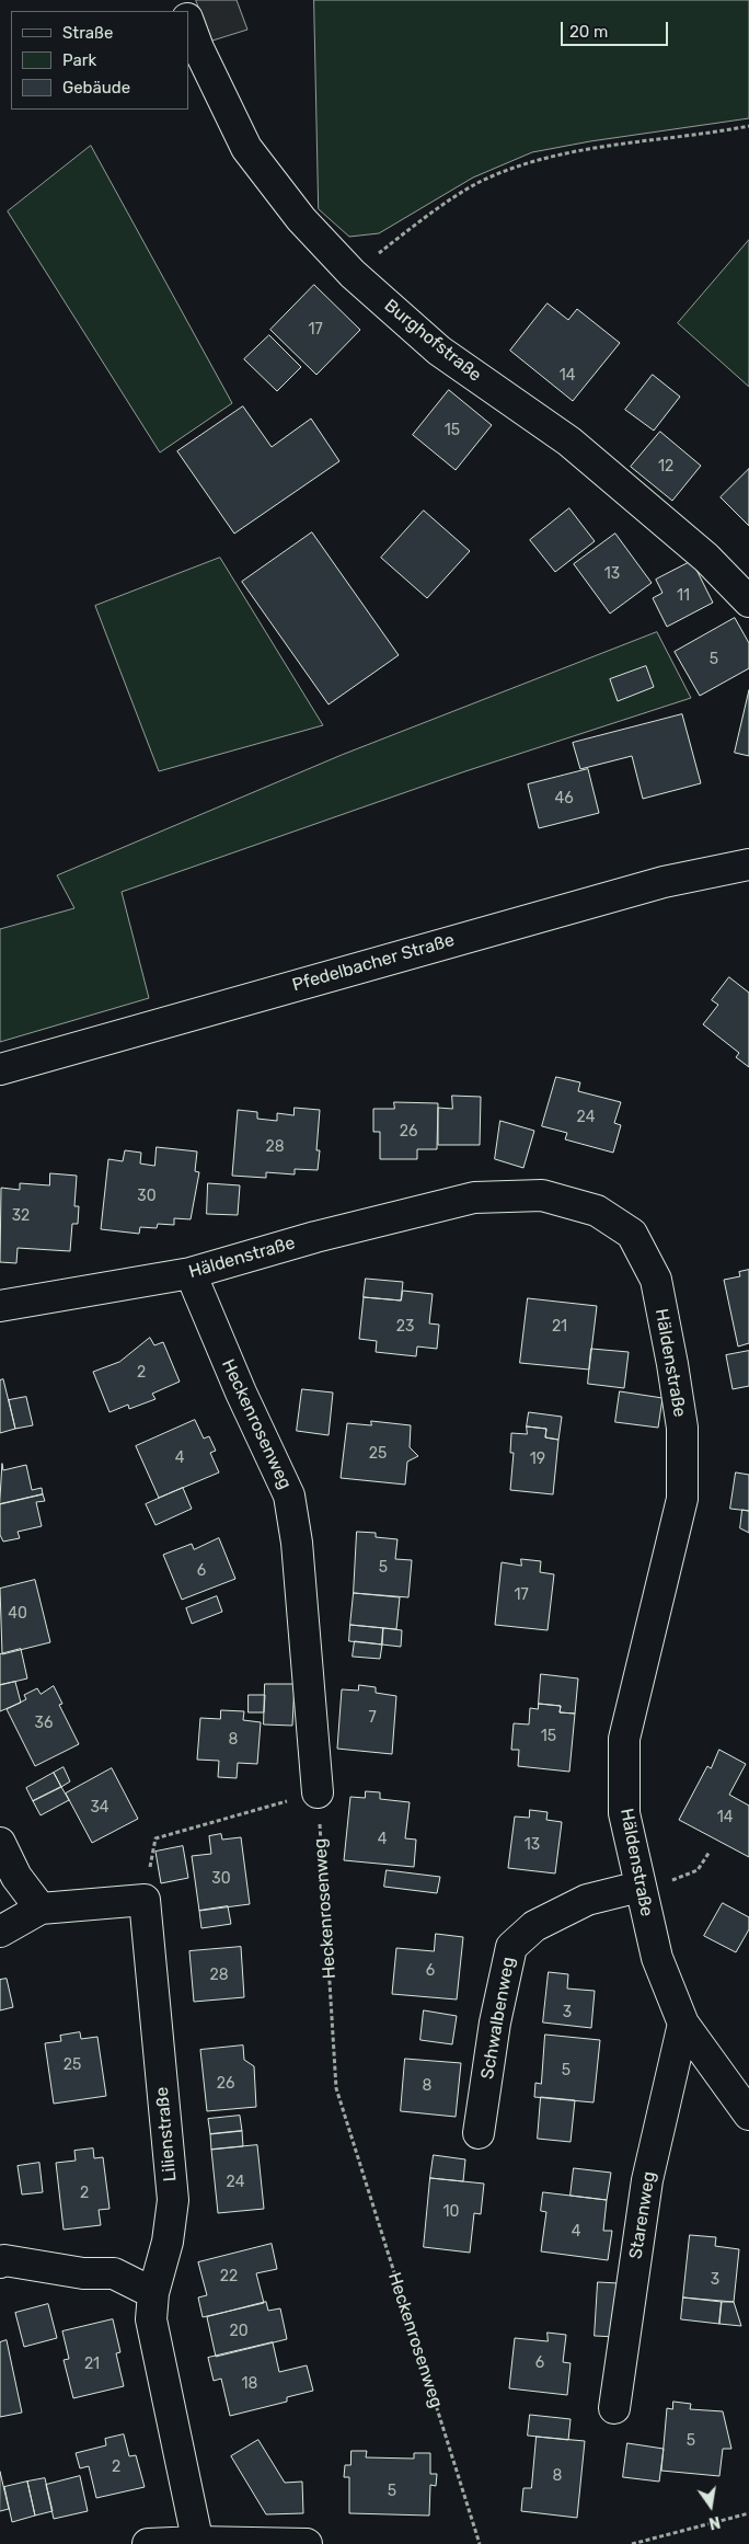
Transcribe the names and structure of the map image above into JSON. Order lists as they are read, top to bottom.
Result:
{
  "streets": {
    "street": [
      "Burghofstraße",
      "Pfedelbacher Straße",
      "Häldenstraße",
      "Heckenrosenweg",
      "Schwalbenweg",
      "Lilienstraße",
      "Starenweg"
    ]
  },
  "crossings": [
    ["Häldenstraße", "Heckenrosenweg"],
    ["Häldenstraße", "Schwalbenweg"],
    ["Häldenstraße", "Starenweg"]
  ],
  "house_numbers": [
    "17",
    "14",
    "15",
    "12",
    "13",
    "11",
    "5",
    "46",
    "24",
    "26",
    "28",
    "30",
    "32",
    "23",
    "21",
    "2",
    "25",
    "4",
    "19",
    "5",
    "6",
    "17",
    "40",
    "7",
    "36",
    "15",
    "8",
    "34",
    "14",
    "4",
    "13",
    "30",
    "6",
    "28",
    "3",
    "25",
    "5",
    "26",
    "8",
    "24",
    "2",
    "10",
    "4",
    "22",
    "3",
    "20",
    "6",
    "21",
    "18",
    "5",
    "2",
    "8",
    "5"
  ],
  "legend": ["Straße", "Park", "Gebäude"],
  "scale_bar": "20 m",
  "north": "bottom"
}
